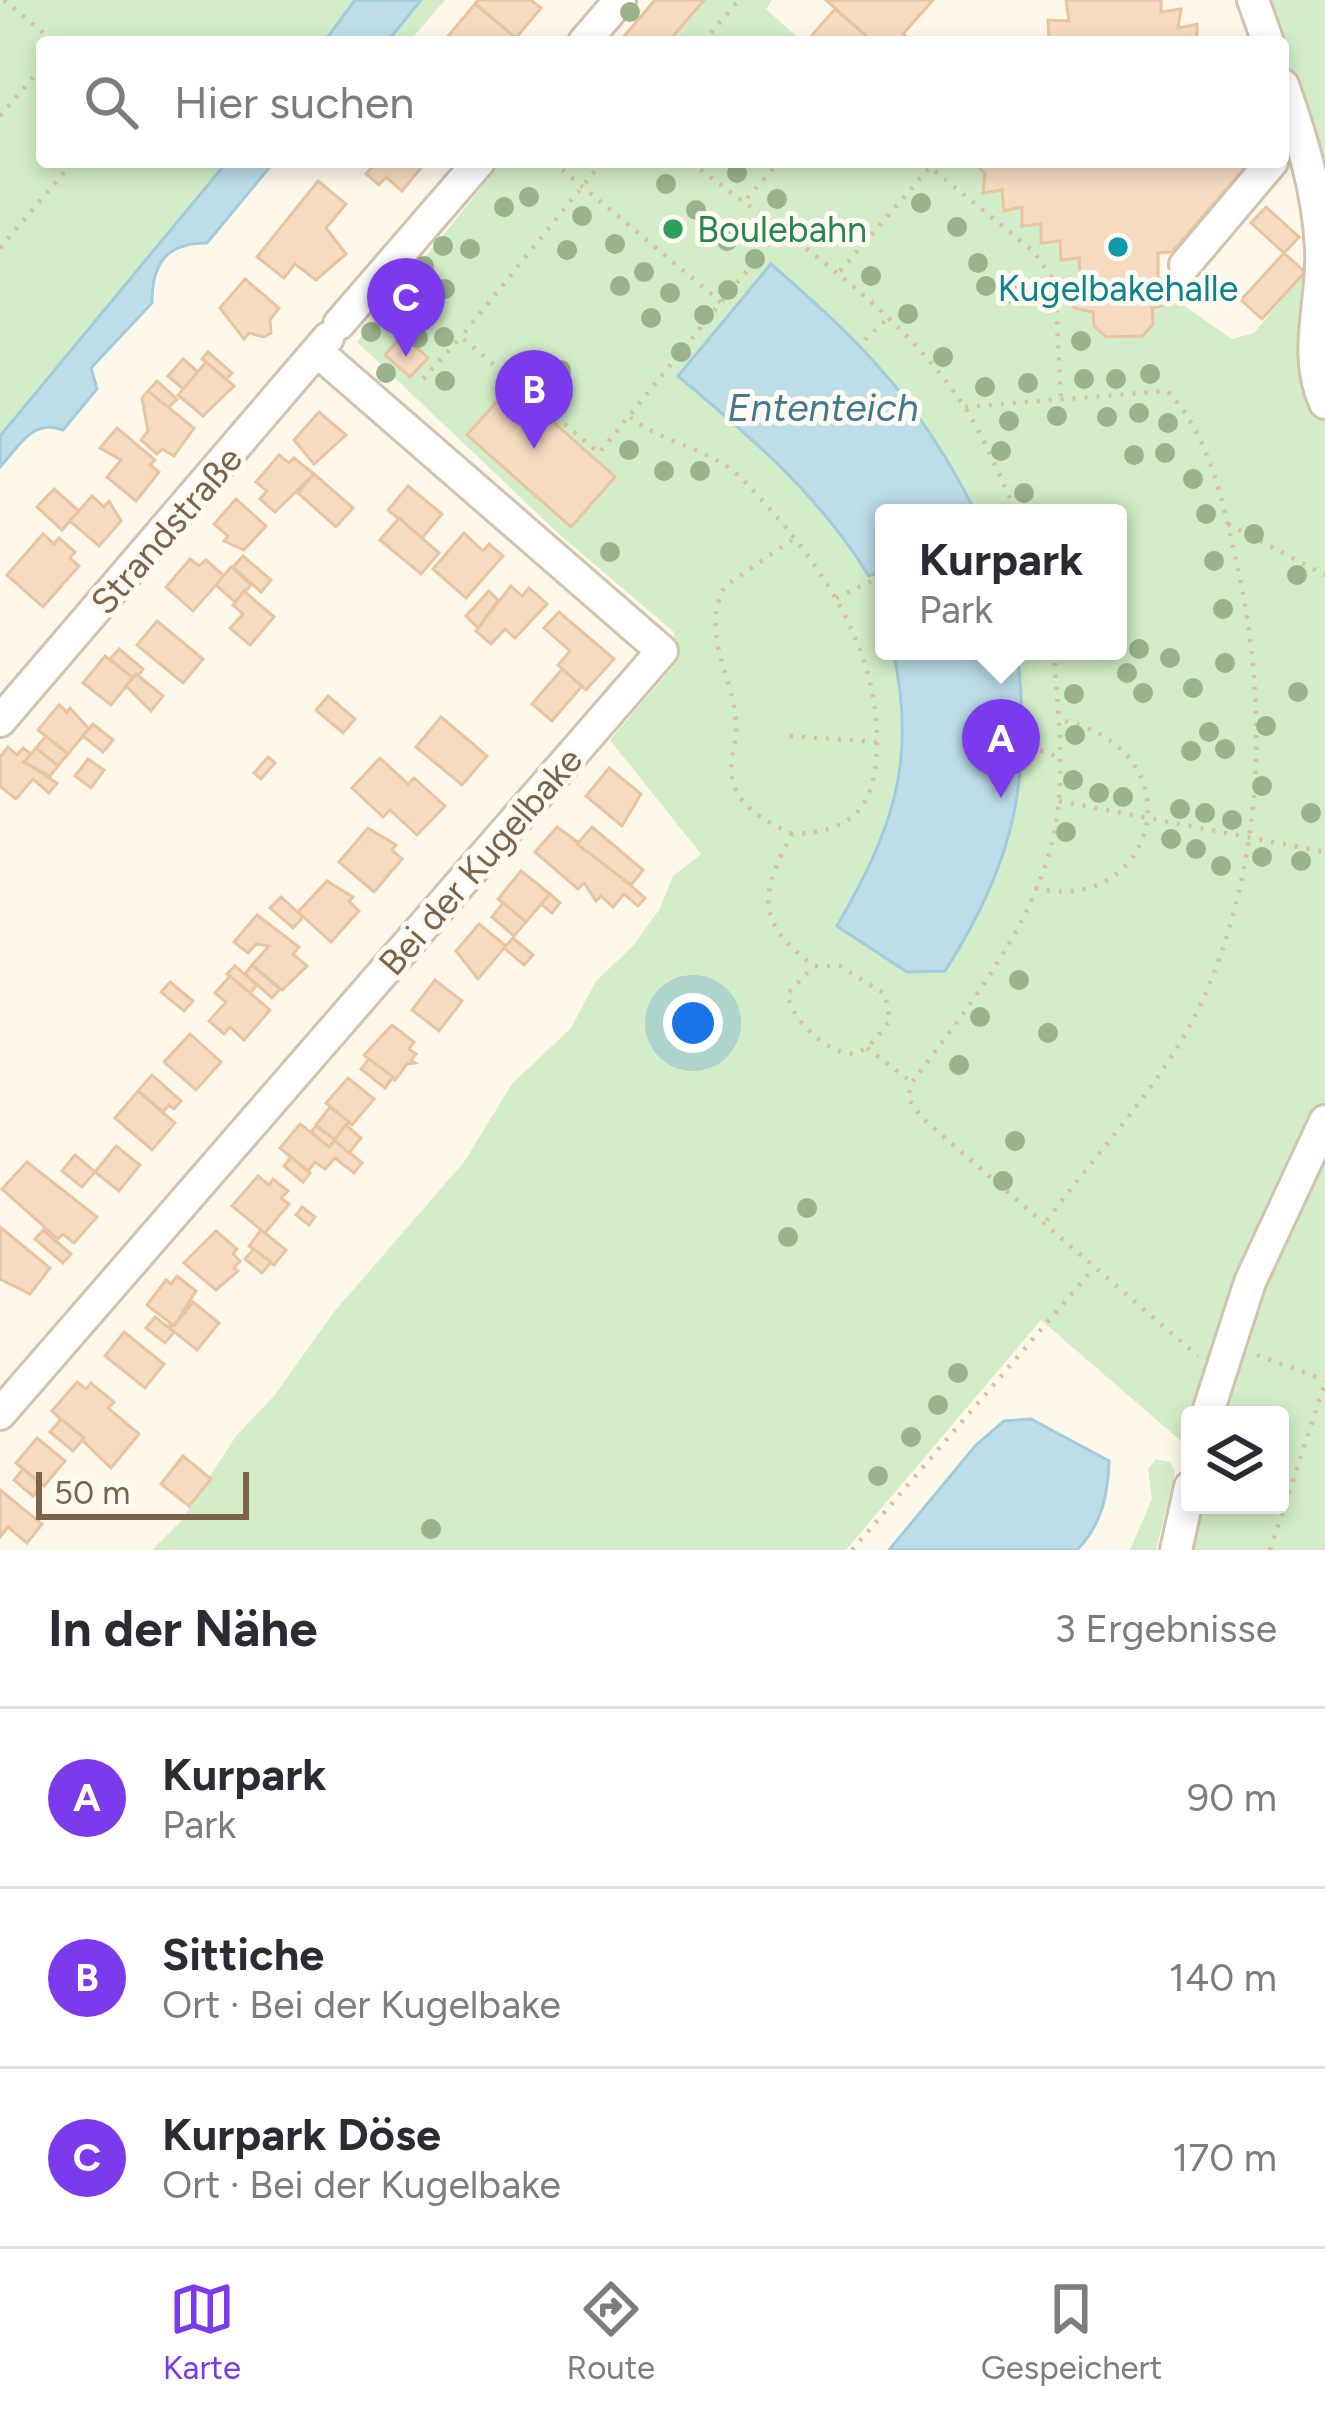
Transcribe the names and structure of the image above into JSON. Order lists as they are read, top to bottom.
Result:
{
  "streets": {
    "street": ["Strandstraße", "Bei der Kugelbake"]
  },
  "crossings": [
    ["Strandstraße", "Bei der Kugelbake"]
  ],
  "water": ["Ententeich"],
  "places": ["Boulebahn", "Kugelbakehalle"],
  "scale_bar": "50 m",
  "page": {
    "search": "Hier suchen",
    "pins": ["C", "B", "A"],
    "popup": ["Kurpark", "Park"],
    "scale": "50 m",
    "heading": ["In der Nähe", "3 Ergebnisse"],
    "list": [
      {
        "mark": "A",
        "name": "Kurpark",
        "note": "Park",
        "value": "90 m"
      },
      {
        "mark": "B",
        "name": "Sittiche",
        "note": "Ort · Bei der Kugelbake",
        "value": "140 m"
      },
      {
        "mark": "C",
        "name": "Kurpark Döse",
        "note": "Ort · Bei der Kugelbake",
        "value": "170 m"
      }
    ],
    "nav": ["Karte", "Route", "Gespeichert"]
  }
}
